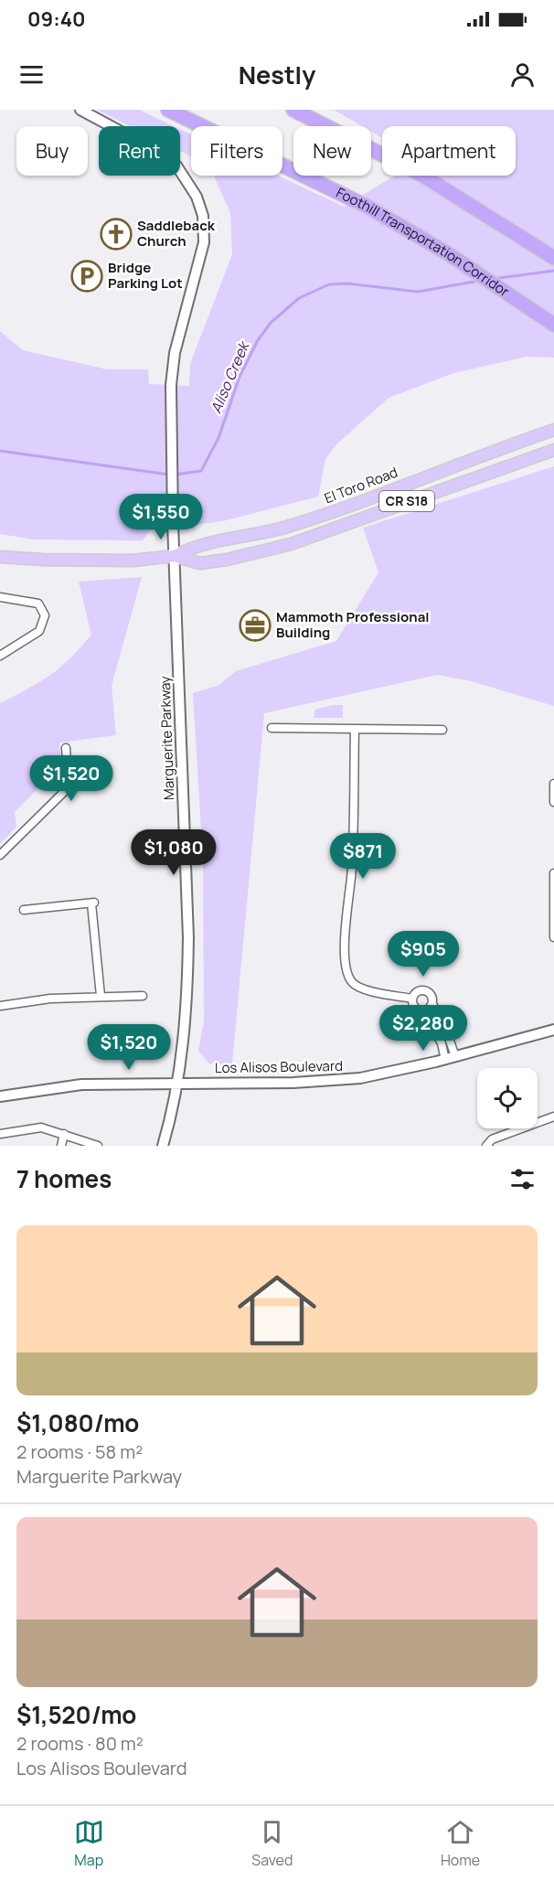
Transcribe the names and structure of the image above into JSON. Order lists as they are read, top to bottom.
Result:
{
  "streets": {
    "highway": ["Foothill Transportation Corridor"],
    "main road": [
      "El Toro Road",
      "CR S18",
      "Marguerite Parkway",
      "Los Alisos Boulevard"
    ]
  },
  "crossings": [
    ["El Toro Road", "Marguerite Parkway"],
    ["Marguerite Parkway", "Los Alisos Boulevard"]
  ],
  "water": ["Aliso Creek"],
  "places": {
    "church": ["Saddleback Church"],
    "parking": ["Bridge Parking Lot"],
    "office": ["Mammoth Professional Building"]
  },
  "page": {
    "status": "09:40",
    "header": "Nestly",
    "chip": [
      "Buy",
      "Rent",
      "Filters",
      "New",
      "Apartment"
    ],
    "price": [
      "$1,550",
      "$1,520",
      "$1,080",
      "$871",
      "$905",
      "$2,280",
      "$1,520"
    ],
    "heading": "7 homes",
    "list": [
      {
        "name": "$1,080/mo",
        "note": "2 rooms · 58 m² · Marguerite Parkway"
      },
      {
        "name": "$1,520/mo",
        "note": "2 rooms · 80 m² · Los Alisos Boulevard"
      }
    ],
    "tabs": ["Map", "Saved", "Home"]
  }
}
